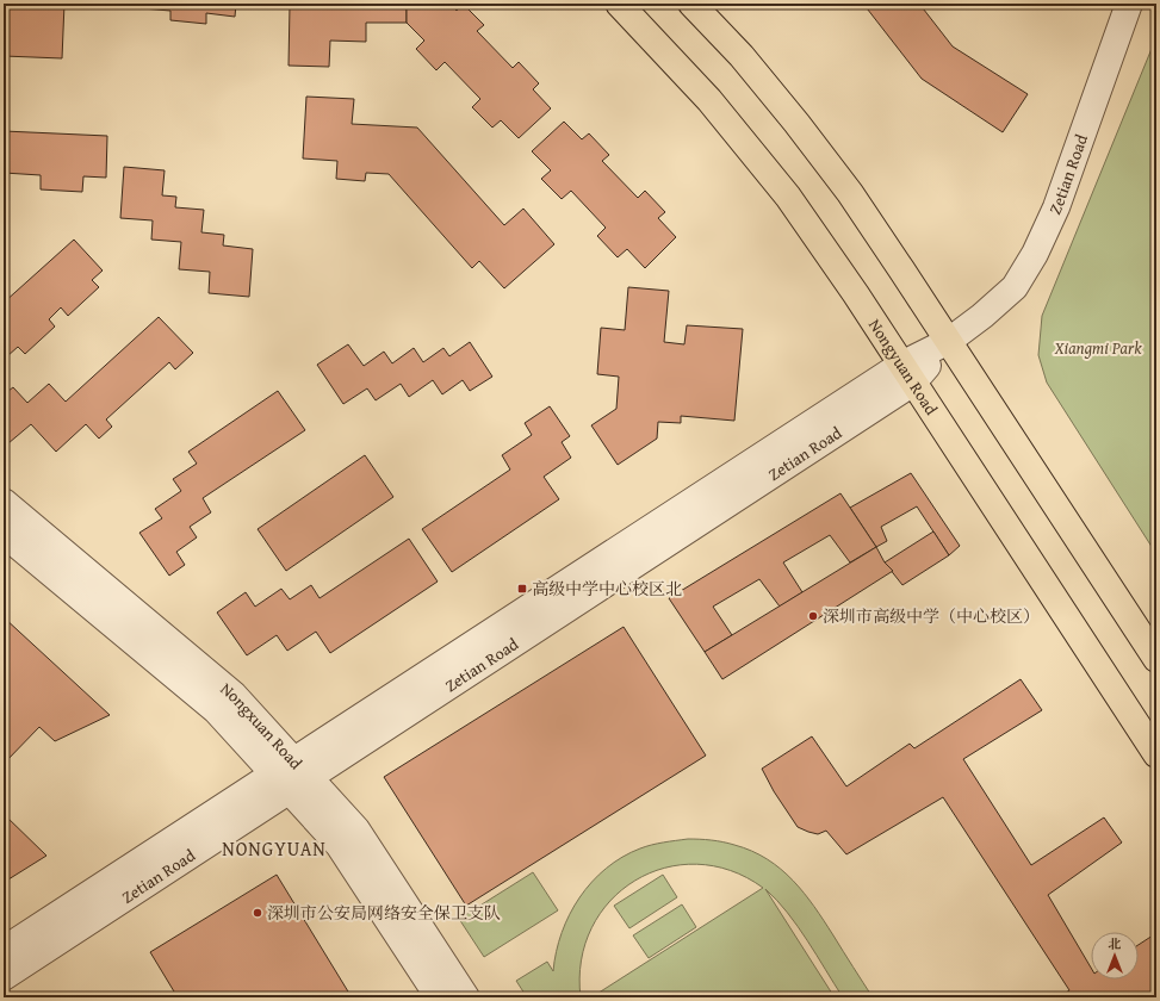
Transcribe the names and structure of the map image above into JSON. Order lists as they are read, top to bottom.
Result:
{
  "streets": {
    "main road": ["Nongyuan Road"],
    "street": ["Zetian Road", "Nongxuan Road"]
  },
  "crossings": [
    ["Zetian Road", "Nongyuan Road"],
    ["Zetian Road", "Nongxuan Road"]
  ],
  "districts": ["NONGYUAN"],
  "parks": ["Xiangmi Park"],
  "places": {
    "transit": ["高级中学中心校区北"],
    "other": ["深圳市高级中学（中心校区）", "深圳市公安局网络安全保卫支队"]
  },
  "north": "top"
}
